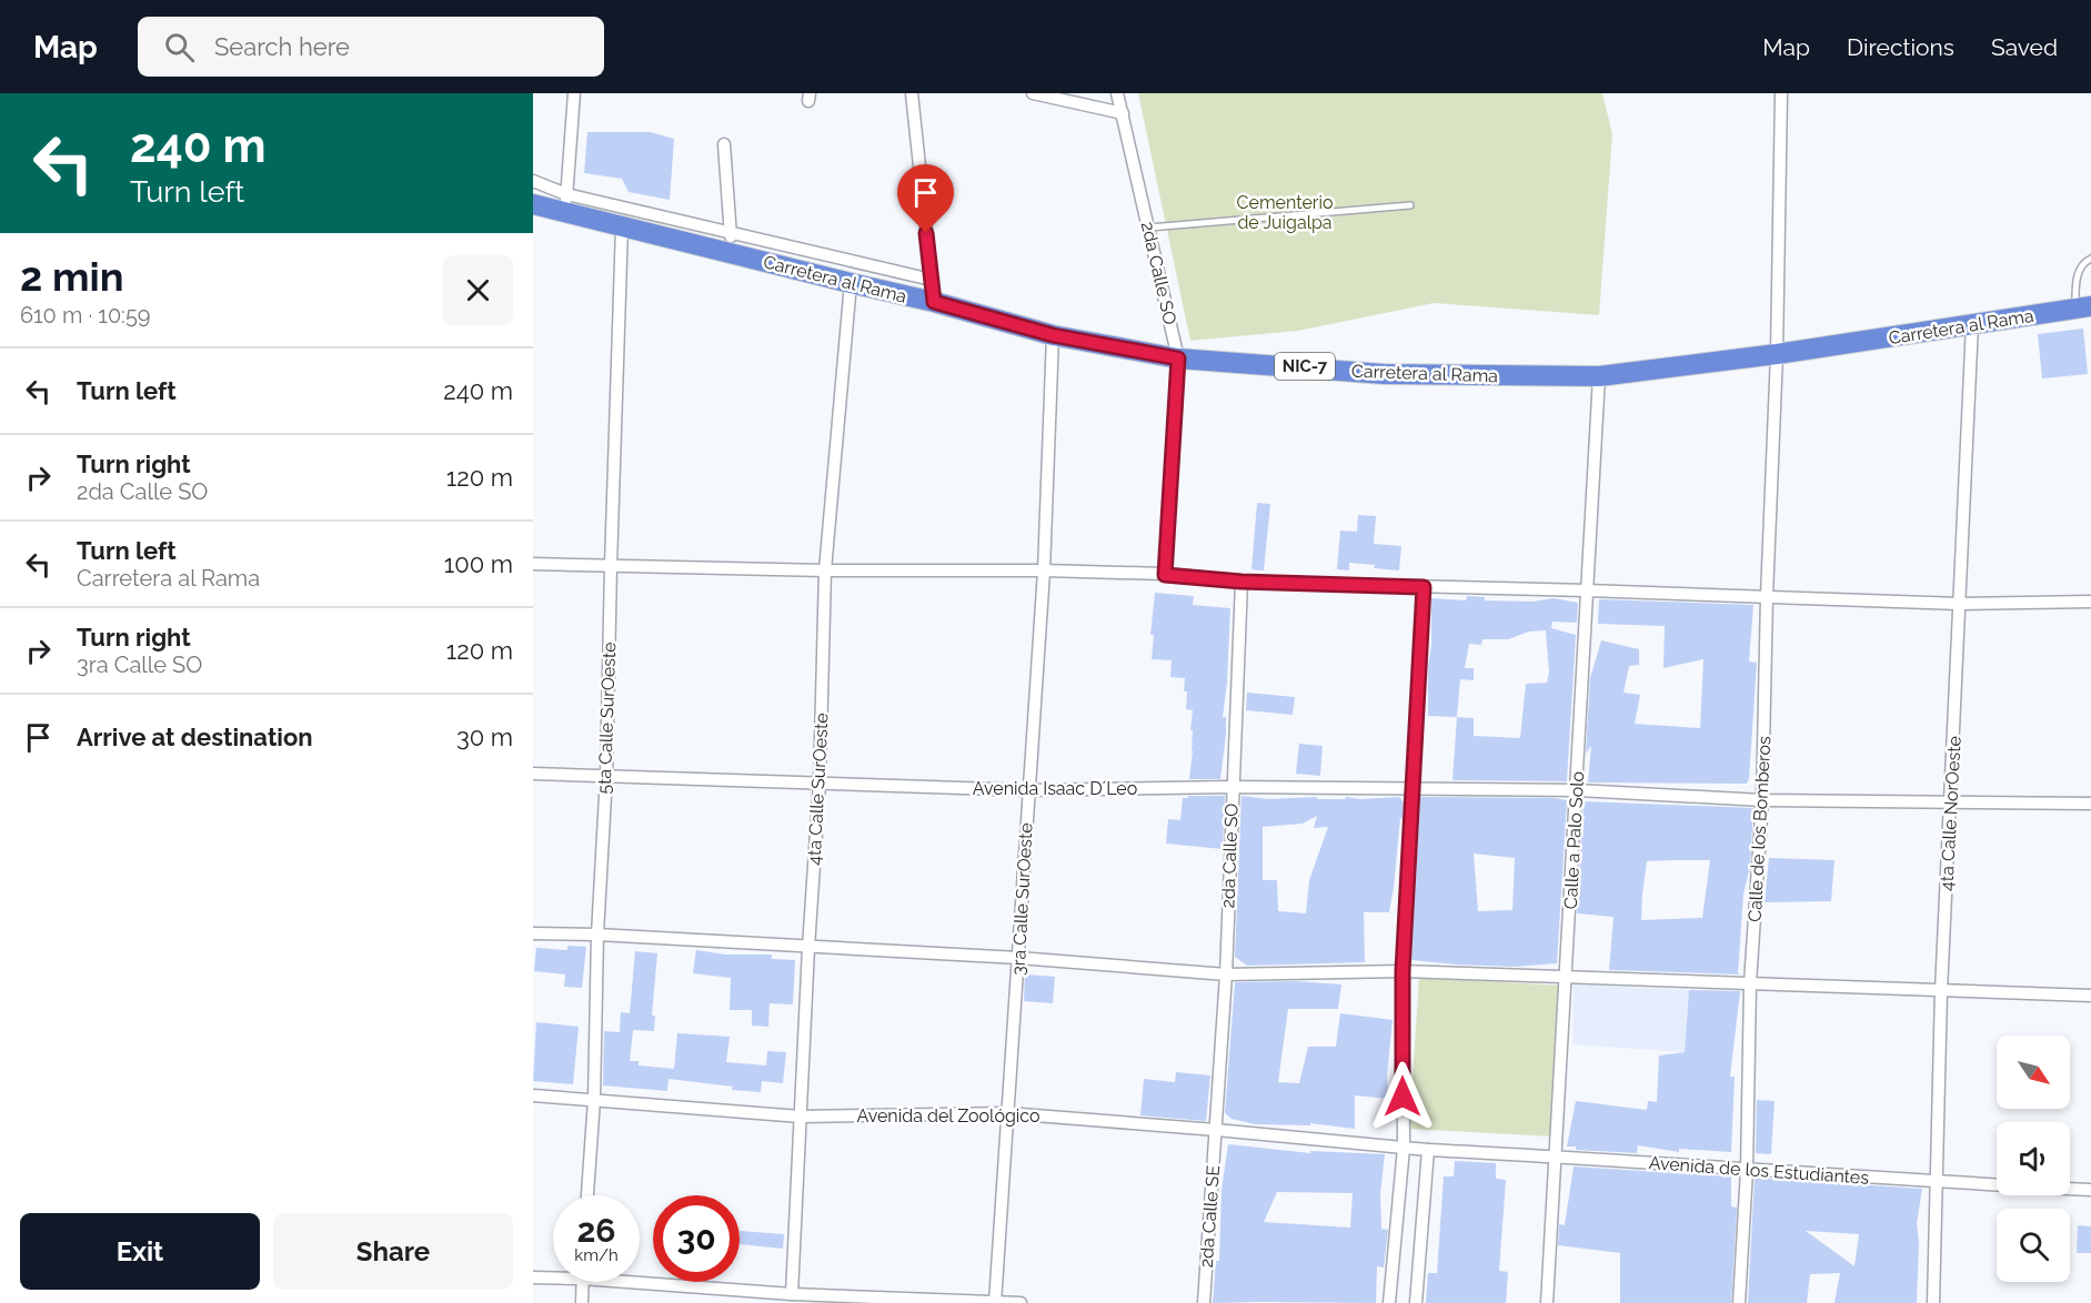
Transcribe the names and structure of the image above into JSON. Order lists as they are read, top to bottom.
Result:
{
  "streets": {
    "highway": ["Carretera al Rama", "NIC-7"],
    "street": [
      "2da Calle SO",
      "5ta Calle SurOeste",
      "Avenida Isaac D´Leo",
      "4ta Calle SurOeste",
      "4ta Calle NorOeste",
      "Calle de los Bomberos",
      "Calle a Palo Solo",
      "3ra Calle SurOeste",
      "Avenida del Zoológico",
      "Avenida de los Estudiantes",
      "2da Calle SE"
    ]
  },
  "crossings": [
    ["2da Calle SO", "Carretera al Rama"],
    ["2da Calle SO", "Avenida Isaac D´Leo"],
    ["2da Calle SO", "Avenida del Zoológico"],
    ["2da Calle SO", "2da Calle SE"],
    ["Carretera al Rama", "5ta Calle SurOeste"],
    ["Carretera al Rama", "4ta Calle SurOeste"],
    ["Carretera al Rama", "4ta Calle NorOeste"],
    ["Carretera al Rama", "Calle de los Bomberos"],
    ["Carretera al Rama", "Calle a Palo Solo"],
    ["Carretera al Rama", "3ra Calle SurOeste"],
    ["5ta Calle SurOeste", "Avenida Isaac D´Leo"],
    ["5ta Calle SurOeste", "Avenida del Zoológico"],
    ["Avenida Isaac D´Leo", "4ta Calle SurOeste"],
    ["Avenida Isaac D´Leo", "4ta Calle NorOeste"],
    ["Avenida Isaac D´Leo", "Calle de los Bomberos"],
    ["Avenida Isaac D´Leo", "Calle a Palo Solo"],
    ["Avenida Isaac D´Leo", "3ra Calle SurOeste"],
    ["4ta Calle SurOeste", "Avenida del Zoológico"],
    ["4ta Calle NorOeste", "Avenida de los Estudiantes"],
    ["Calle de los Bomberos", "Avenida de los Estudiantes"],
    ["Calle a Palo Solo", "Avenida de los Estudiantes"],
    ["3ra Calle SurOeste", "Avenida del Zoológico"],
    ["Avenida del Zoológico", "Avenida de los Estudiantes"],
    ["Avenida del Zoológico", "2da Calle SE"]
  ],
  "parks": ["Cementerio de Juigalpa"],
  "north": "bottom right",
  "page": {
    "header": "Map",
    "search": "Search here",
    "nav": ["Map", "Directions", "Saved"],
    "turn": ["240 m", "Turn left"],
    "heading": ["2 min", "610 m · 10:59"],
    "list": [
      {
        "name": "Turn left",
        "value": "240 m"
      },
      {
        "name": "Turn right",
        "note": "2da Calle SO",
        "value": "120 m"
      },
      {
        "name": "Turn left",
        "note": "Carretera al Rama",
        "value": "100 m"
      },
      {
        "name": "Turn right",
        "note": "3ra Calle SO",
        "value": "120 m"
      },
      {
        "name": "Arrive at destination",
        "value": "30 m"
      }
    ],
    "speed": "26 km/h",
    "limit": "30",
    "buttons": ["Exit", "Share"]
  }
}
